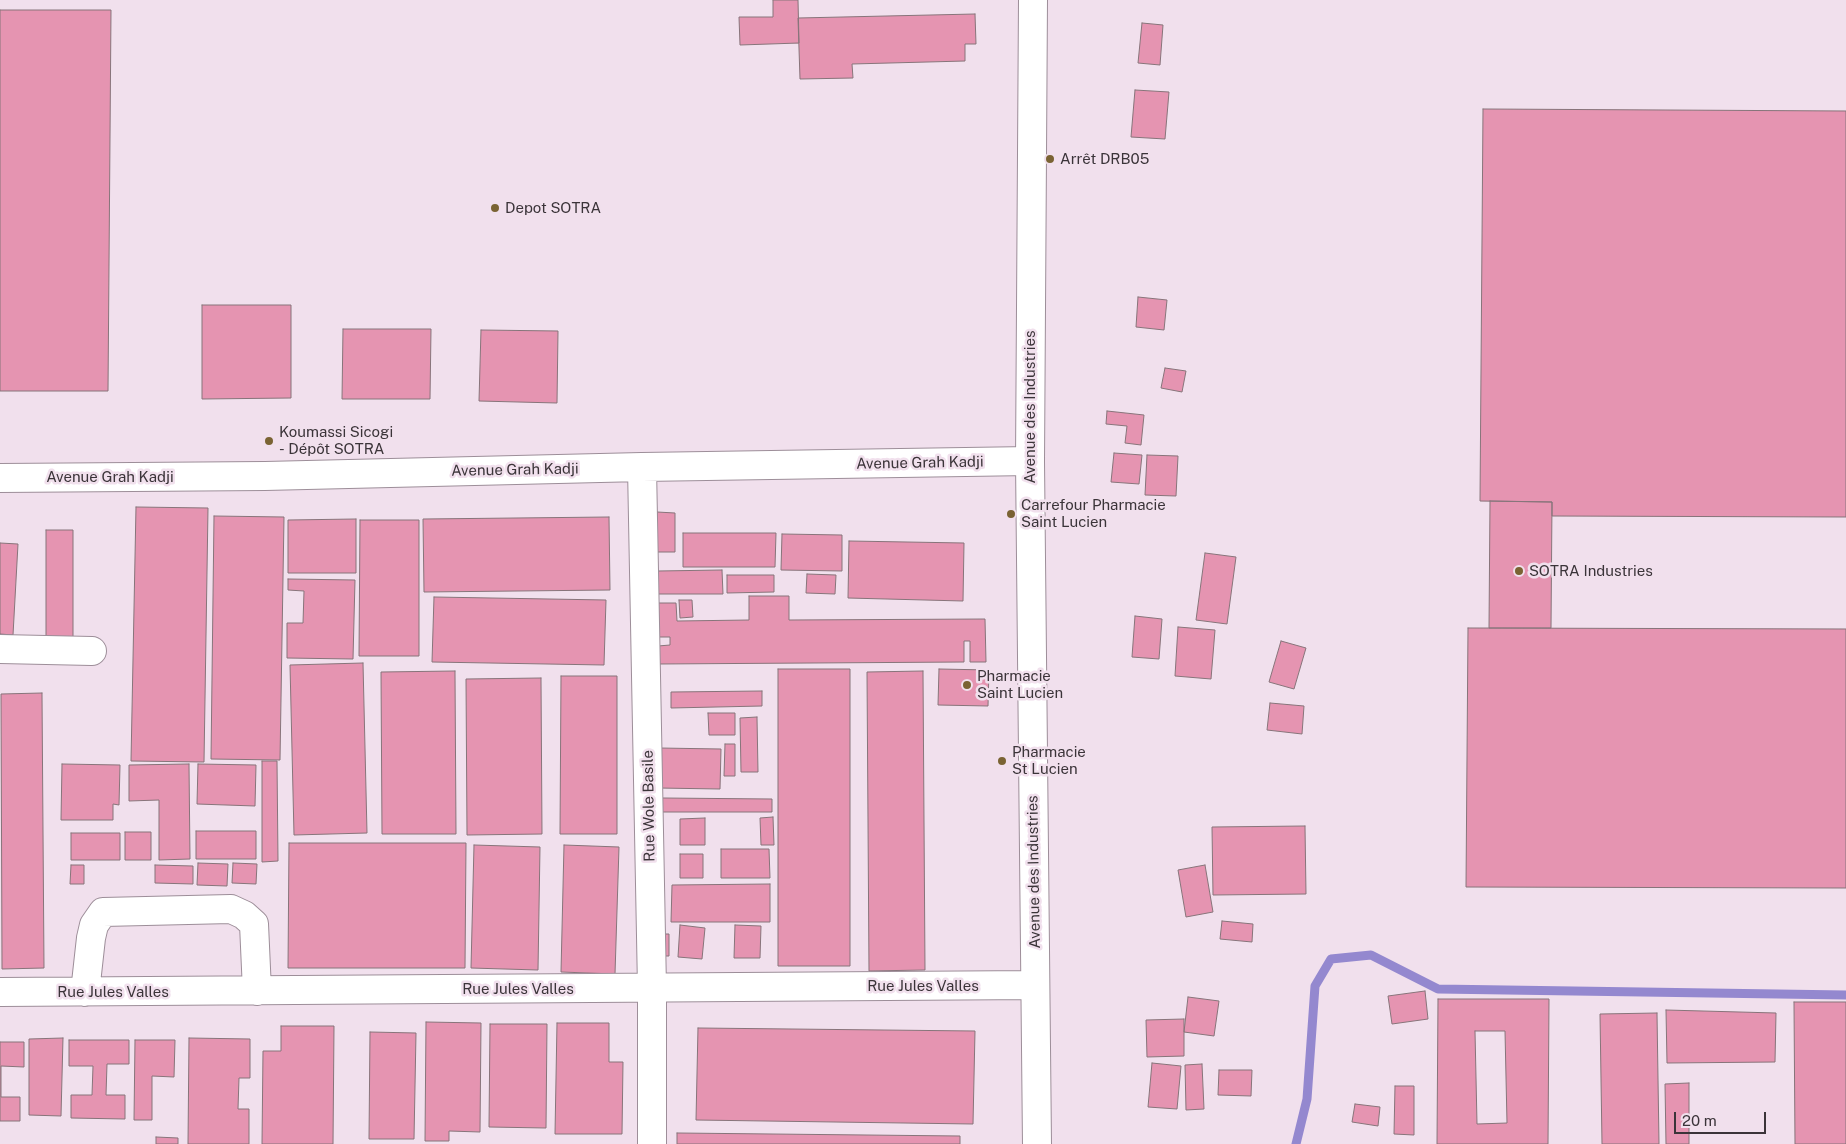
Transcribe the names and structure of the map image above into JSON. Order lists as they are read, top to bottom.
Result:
{
  "streets": {
    "street": [
      "Avenue des Industries",
      "Avenue Grah Kadji",
      "Rue Wole Basile",
      "Rue Jules Valles"
    ]
  },
  "crossings": [
    ["Avenue des Industries", "Avenue Grah Kadji"],
    ["Avenue des Industries", "Rue Jules Valles"],
    ["Avenue Grah Kadji", "Rue Wole Basile"],
    ["Rue Wole Basile", "Rue Jules Valles"]
  ],
  "places": [
    "Arrêt DRB05",
    "Depot SOTRA",
    "Koumassi Sicogi - Dépôt SOTRA",
    "Carrefour Pharmacie Saint Lucien",
    "SOTRA Industries",
    "Pharmacie Saint Lucien",
    "Pharmacie St Lucien"
  ],
  "scale_bar": "20 m"
}
